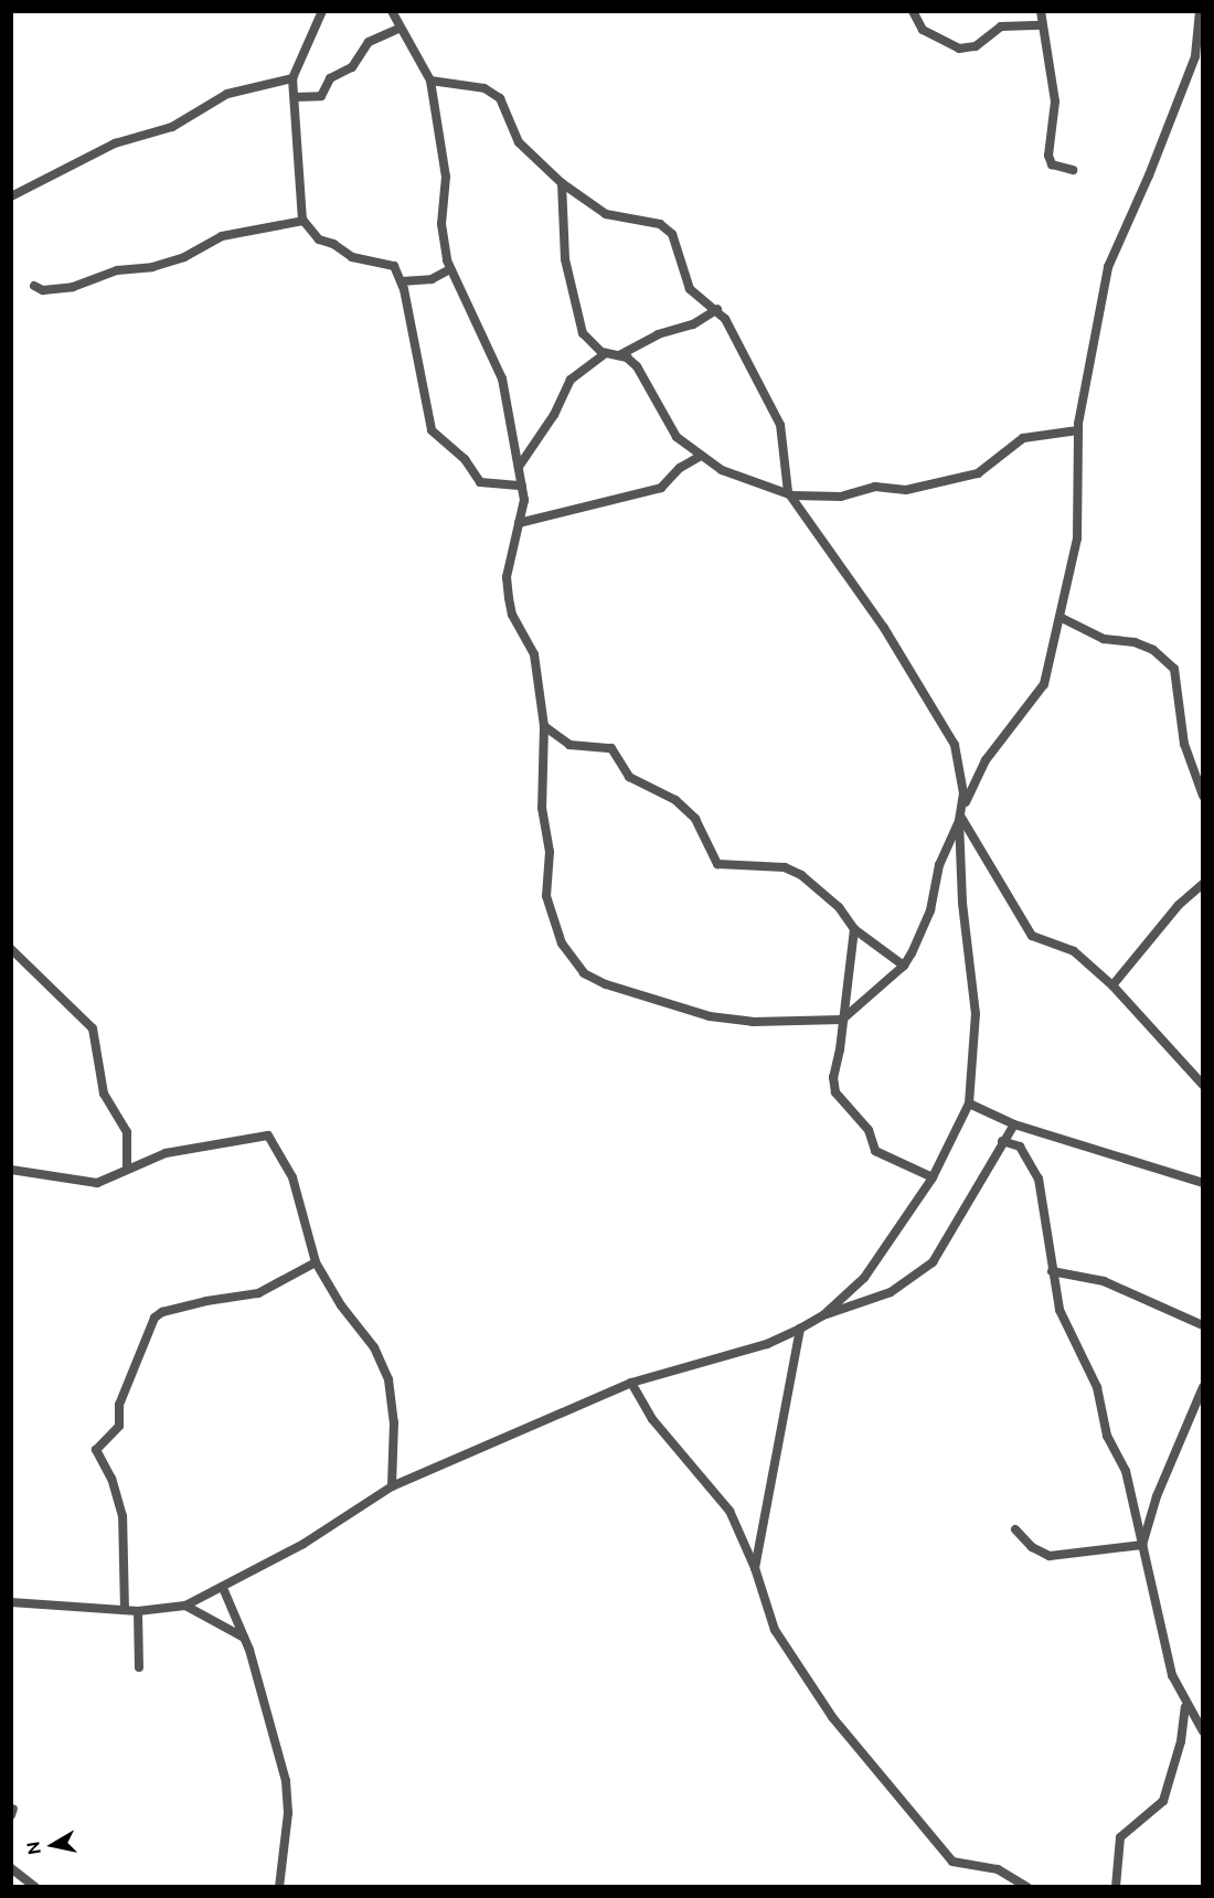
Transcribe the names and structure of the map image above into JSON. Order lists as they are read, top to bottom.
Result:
{
  "north": "left"
}
